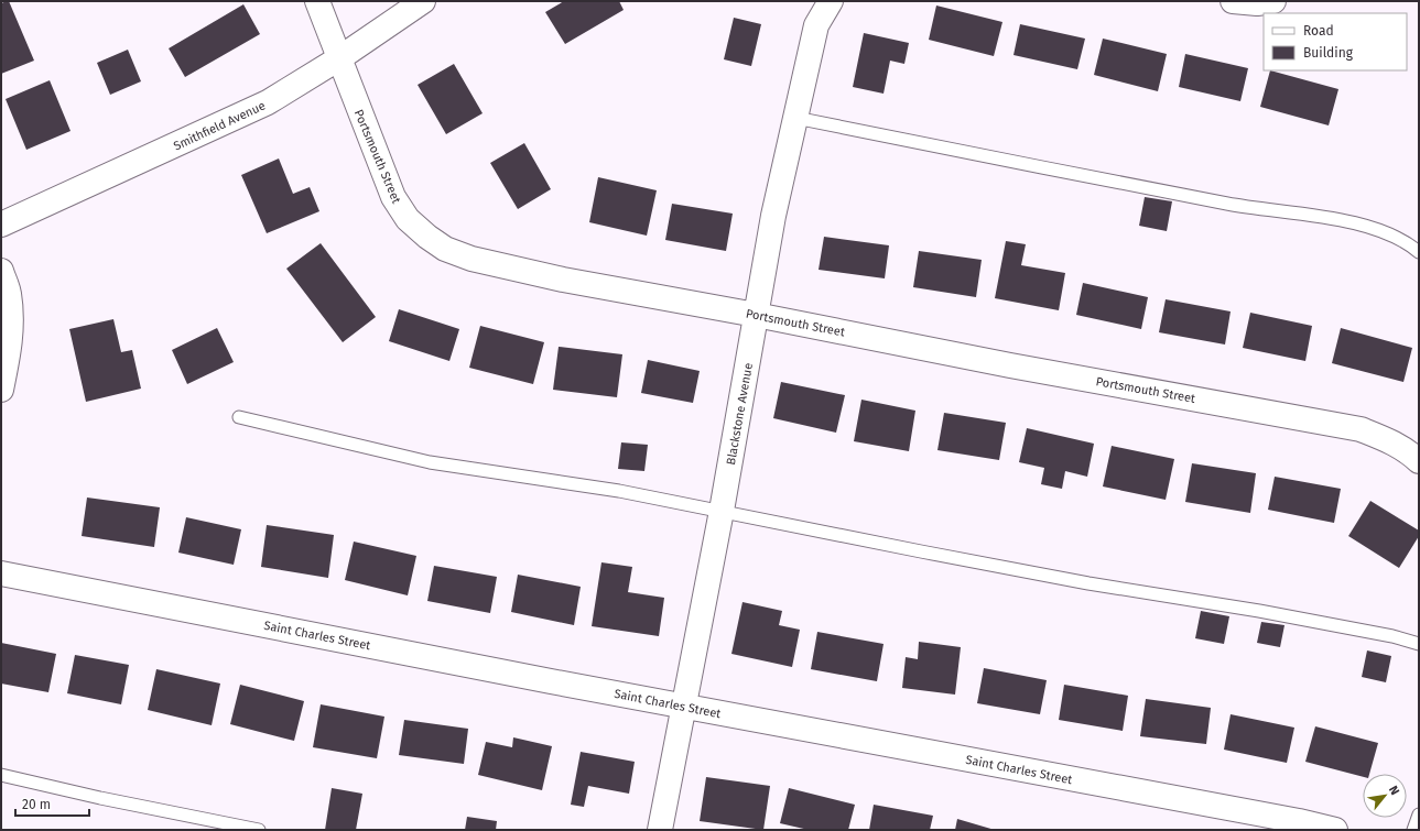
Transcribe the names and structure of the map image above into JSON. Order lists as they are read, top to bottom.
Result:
{
  "streets": {
    "street": [
      "Smithfield Avenue",
      "Portsmouth Street",
      "Blackstone Avenue",
      "Saint Charles Street"
    ]
  },
  "crossings": [
    ["Smithfield Avenue", "Portsmouth Street"],
    ["Portsmouth Street", "Blackstone Avenue"],
    ["Blackstone Avenue", "Saint Charles Street"]
  ],
  "legend": ["Road", "Building"],
  "scale_bar": "20 m",
  "north": "top right"
}
